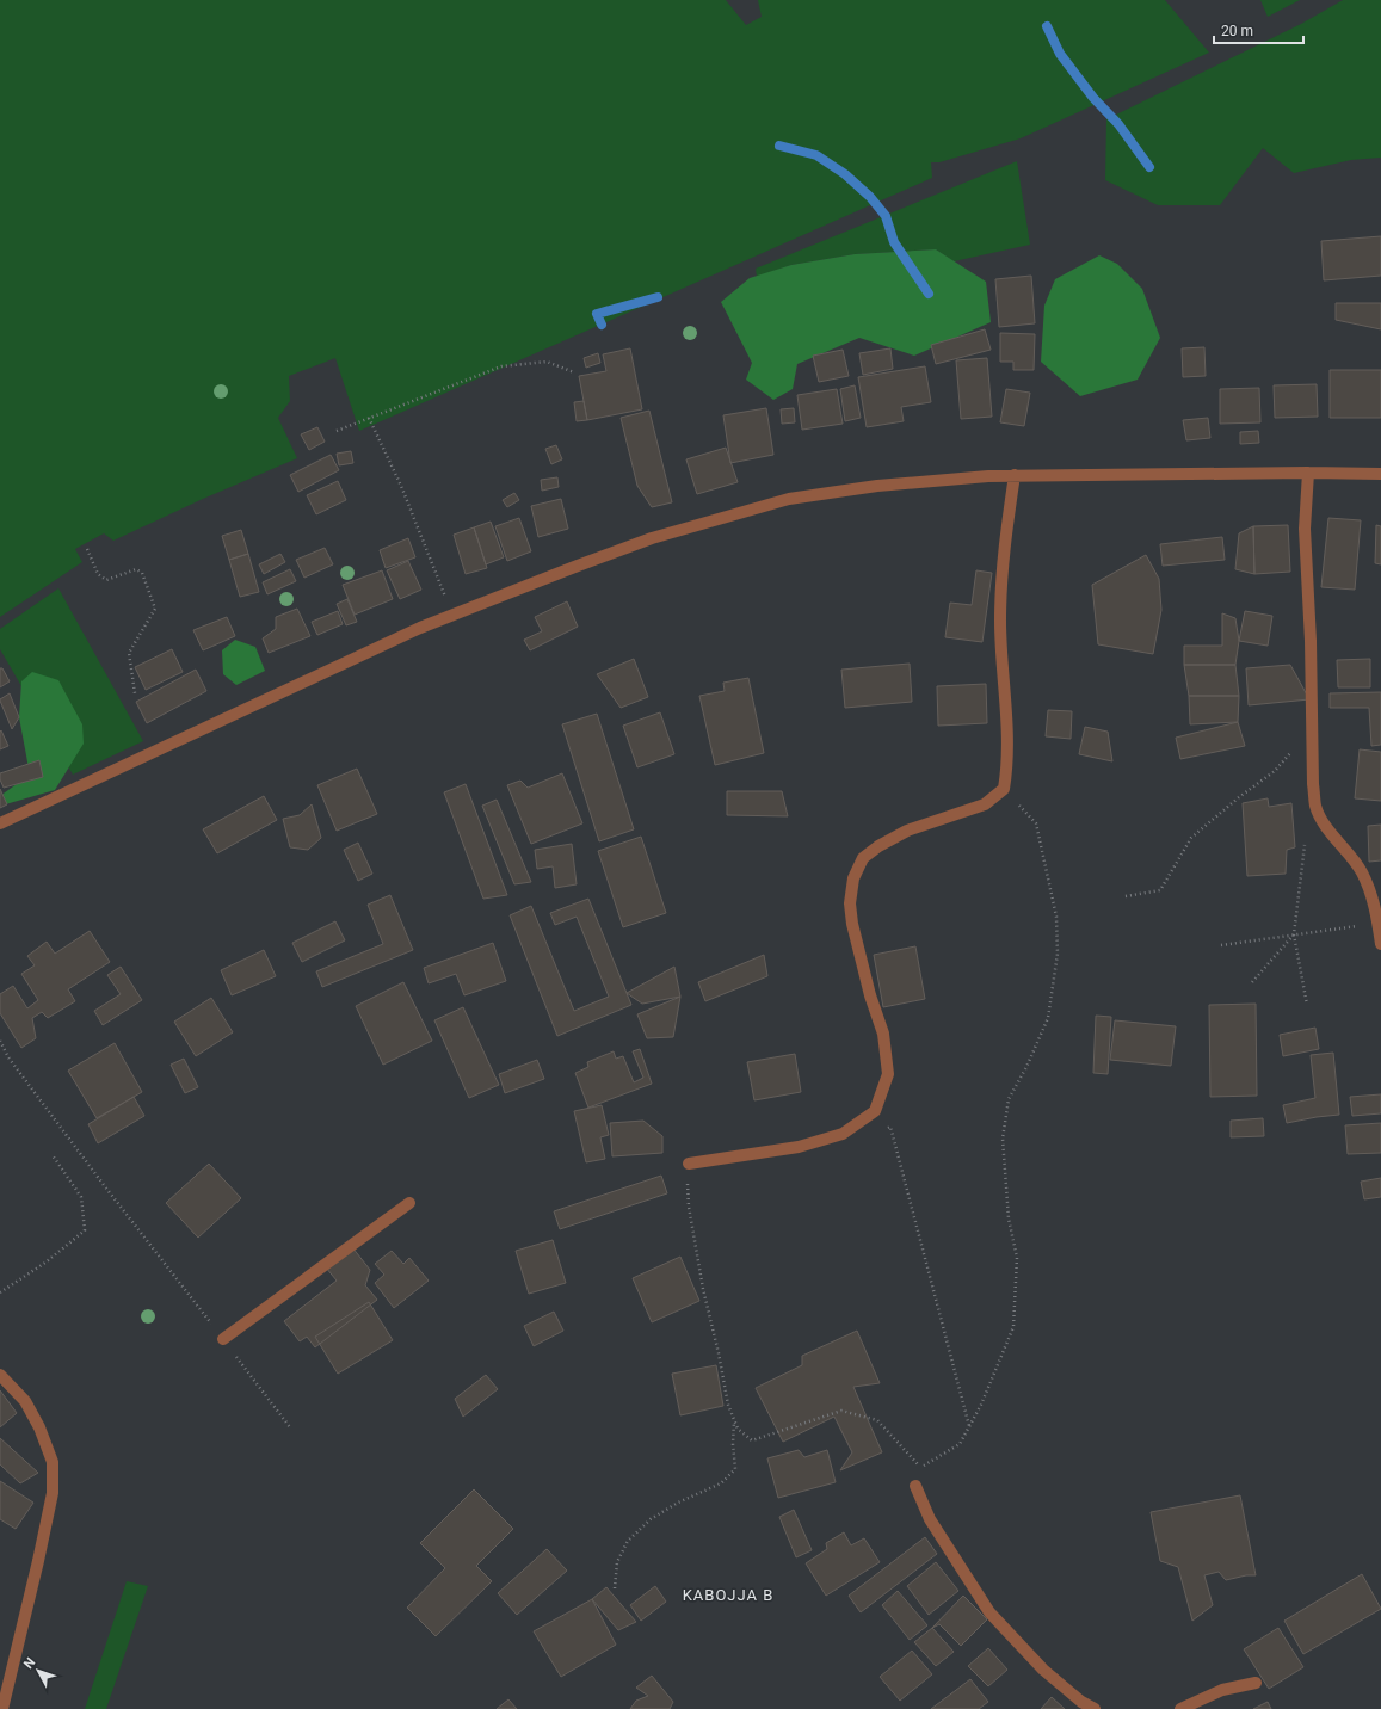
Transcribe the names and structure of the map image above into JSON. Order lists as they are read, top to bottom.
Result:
{
  "districts": ["KABOJJA B"],
  "scale_bar": "20 m",
  "north": "top left"
}
